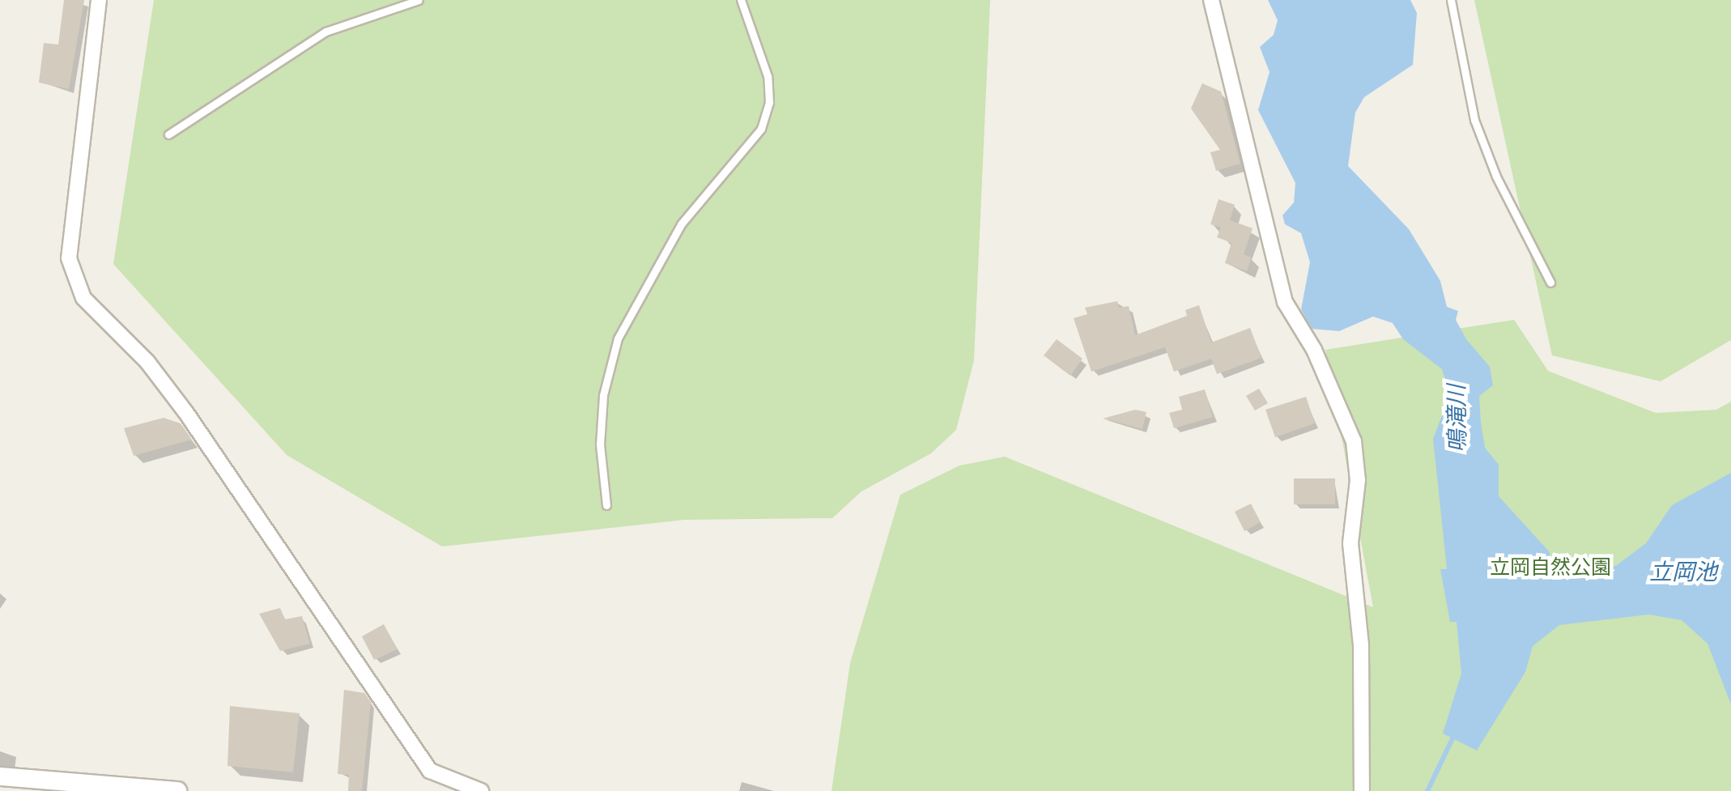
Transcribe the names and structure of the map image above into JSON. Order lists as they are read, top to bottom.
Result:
{
  "water": ["鳴滝川", "立岡池"],
  "parks": ["立岡自然公園"]
}
